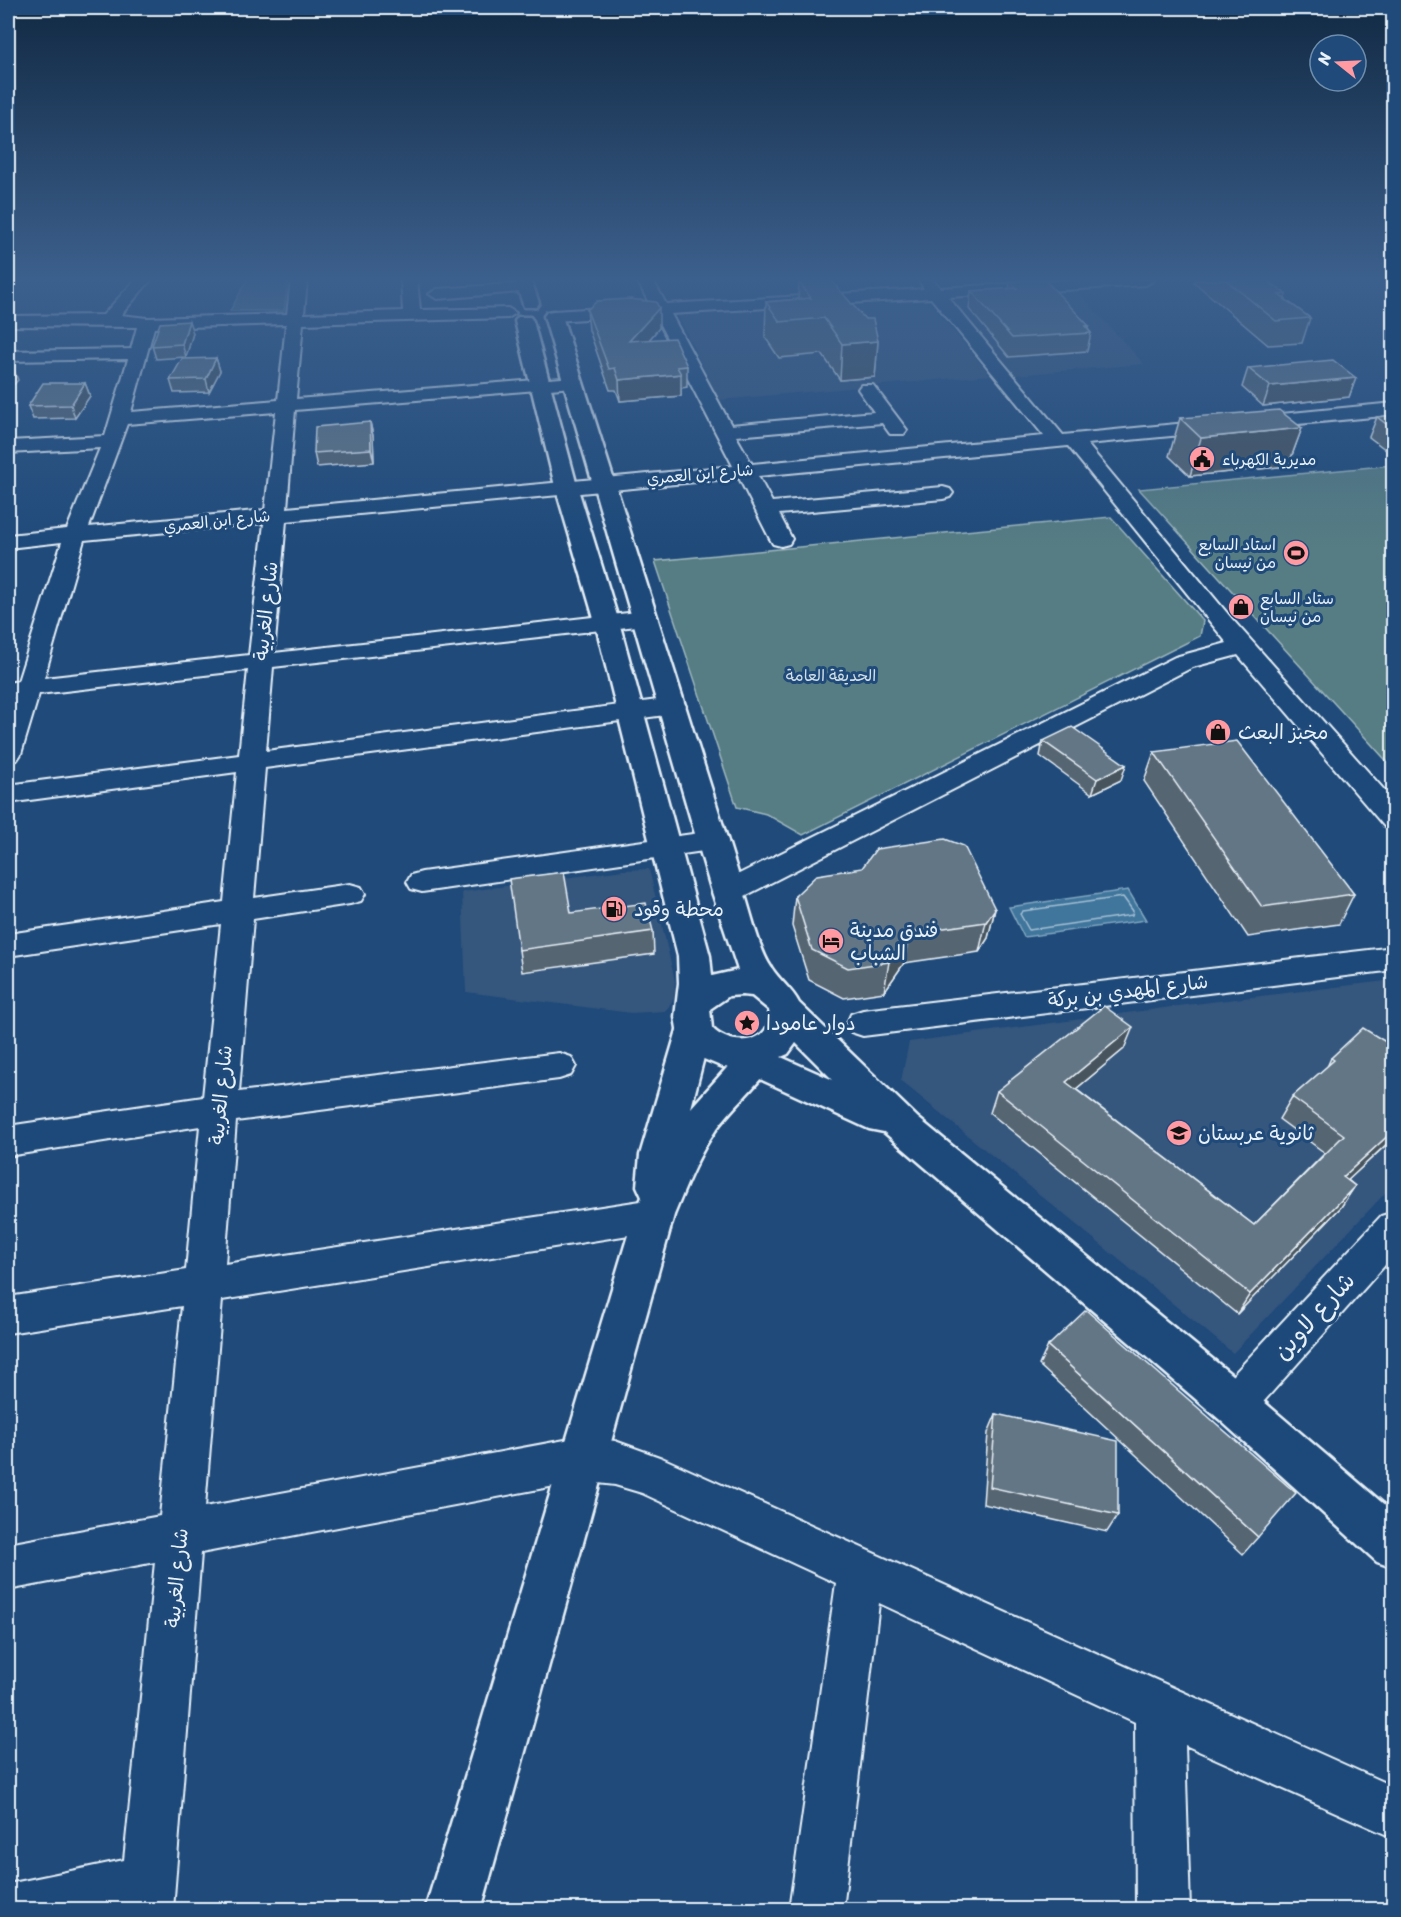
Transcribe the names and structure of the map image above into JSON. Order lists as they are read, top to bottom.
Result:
{
  "streets": {
    "street": [
      "شارع ابن العمري",
      "شارع الغربية",
      "شارع المهدي بن بركة",
      "شارع لاوين"
    ]
  },
  "crossings": [
    ["شارع ابن العمري", "شارع الغربية"]
  ],
  "parks": ["الحديقة العامة"],
  "places": {
    "public building": ["مديرية الكهرباء"],
    "sports": ["استاد السابع من نيسان"],
    "shop": ["ستاد السابع من نيسان", "مخبز البعث"],
    "fuel station": ["محطة وقود"],
    "hotel": ["فندق مدينة الشباب"],
    "place": ["دوار عامودا"],
    "school or university": ["ثانوية عربستان"]
  },
  "north": "left"
}
